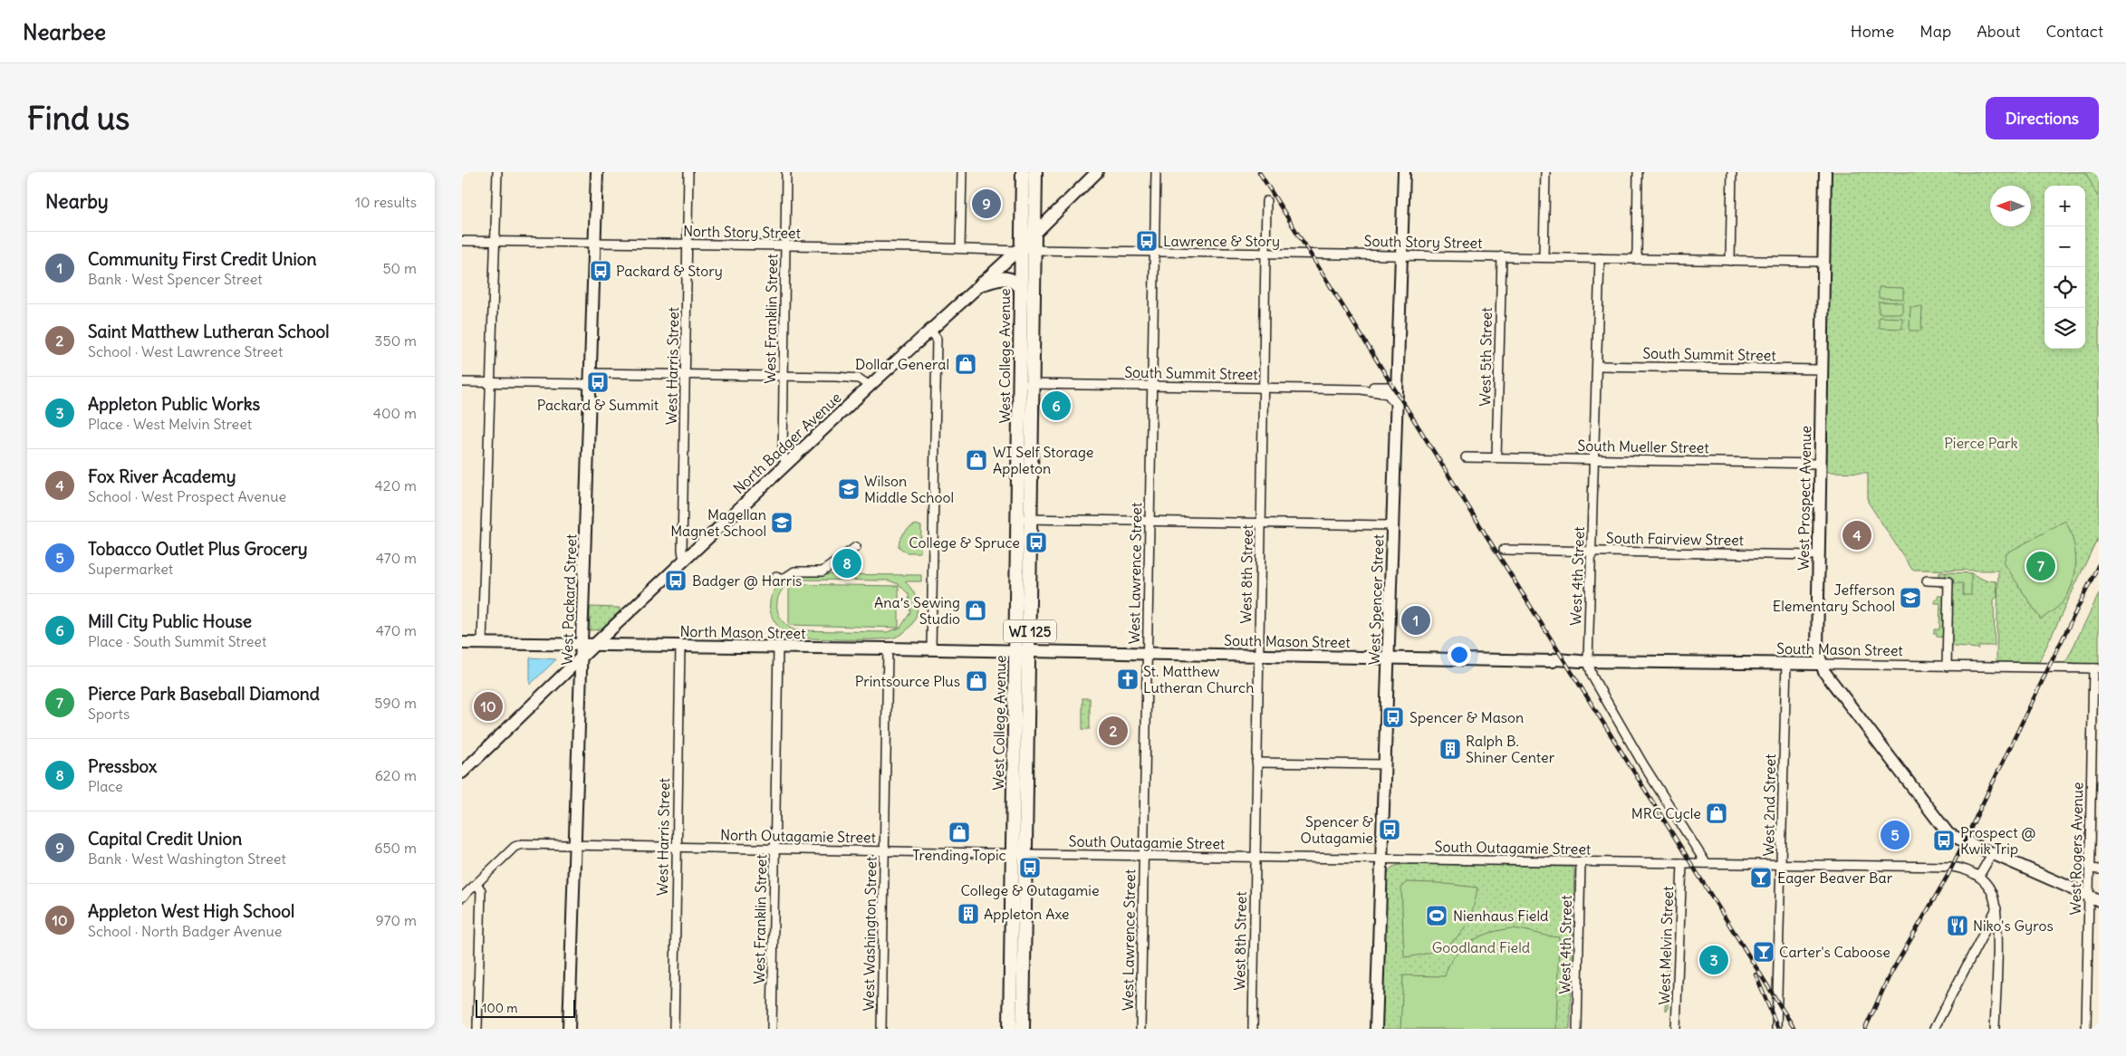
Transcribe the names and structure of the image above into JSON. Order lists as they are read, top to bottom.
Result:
{
  "streets": {
    "main road": [
      "West College Avenue",
      "North Badger Avenue",
      "West Prospect Avenue",
      "West Packard Street",
      "West Spencer Street",
      "WI 125",
      "North Mason Street",
      "South Mason Street"
    ],
    "street": [
      "North Story Street",
      "South Story Street",
      "West Franklin Street",
      "South Summit Street",
      "West 5th Street",
      "West Harris Street",
      "South Mueller Street",
      "South Fairview Street",
      "West Lawrence Street",
      "West 8th Street",
      "West 4th Street",
      "West 2nd Street",
      "North Outagamie Street",
      "South Outagamie Street",
      "West Rogers Avenue",
      "West Washington Street",
      "West Melvin Street"
    ]
  },
  "crossings": [
    ["North Story Street", "South Story Street"],
    ["North Story Street", "West Franklin Street"],
    ["North Story Street", "West College Avenue"],
    ["North Story Street", "West Harris Street"],
    ["North Story Street", "North Badger Avenue"],
    ["North Story Street", "West Packard Street"],
    ["South Story Street", "West College Avenue"],
    ["South Story Street", "West 5th Street"],
    ["South Story Street", "North Badger Avenue"],
    ["South Story Street", "West Prospect Avenue"],
    ["South Story Street", "West Lawrence Street"],
    ["South Story Street", "West 8th Street"],
    ["South Story Street", "West 4th Street"],
    ["South Story Street", "West Spencer Street"],
    ["West Franklin Street", "North Badger Avenue"],
    ["West Franklin Street", "North Mason Street"],
    ["West Franklin Street", "North Outagamie Street"],
    ["South Summit Street", "West College Avenue"],
    ["South Summit Street", "West Prospect Avenue"],
    ["South Summit Street", "West Lawrence Street"],
    ["South Summit Street", "West 8th Street"],
    ["South Summit Street", "West 4th Street"],
    ["South Summit Street", "West Spencer Street"],
    ["West College Avenue", "North Badger Avenue"],
    ["West College Avenue", "North Mason Street"],
    ["West College Avenue", "South Mason Street"],
    ["West College Avenue", "North Outagamie Street"],
    ["West College Avenue", "South Outagamie Street"],
    ["West 5th Street", "South Mueller Street"],
    ["West Harris Street", "North Badger Avenue"],
    ["West Harris Street", "North Mason Street"],
    ["West Harris Street", "North Outagamie Street"],
    ["North Badger Avenue", "West Packard Street"],
    ["North Badger Avenue", "North Mason Street"],
    ["South Mueller Street", "West Prospect Avenue"],
    ["South Mueller Street", "West 4th Street"],
    ["West Prospect Avenue", "South Fairview Street"],
    ["West Prospect Avenue", "South Mason Street"],
    ["West Prospect Avenue", "West Rogers Avenue"],
    ["South Fairview Street", "West 4th Street"],
    ["West Lawrence Street", "South Mason Street"],
    ["West Lawrence Street", "South Outagamie Street"],
    ["West 8th Street", "South Mason Street"],
    ["West 8th Street", "South Outagamie Street"],
    ["West 4th Street", "South Mason Street"],
    ["West 4th Street", "South Outagamie Street"],
    ["West Packard Street", "North Mason Street"],
    ["West Packard Street", "North Outagamie Street"],
    ["West Spencer Street", "South Mason Street"],
    ["West Spencer Street", "South Outagamie Street"],
    ["North Mason Street", "South Mason Street"],
    ["North Mason Street", "West Washington Street"],
    ["South Mason Street", "West 2nd Street"],
    ["South Mason Street", "West Rogers Avenue"],
    ["West 2nd Street", "South Outagamie Street"],
    ["North Outagamie Street", "South Outagamie Street"],
    ["North Outagamie Street", "West Washington Street"],
    ["South Outagamie Street", "West Melvin Street"]
  ],
  "parks": ["Pierce Park", "Goodland Field"],
  "places": {
    "bus stop": [
      "Lawrence & Story",
      "Packard & Story",
      "Packard & Summit",
      "College & Spruce",
      "Badger @ Harris",
      "Spencer & Mason",
      "Spencer & Outagamie",
      "Prospect @ Kwik Trip",
      "College & Outagamie"
    ],
    "shop": [
      "Dollar General",
      "WI Self Storage Appleton",
      "Ana’s Sewing Studio",
      "Printsource Plus",
      "MRC Cycle",
      "Trending Topic"
    ],
    "school or university": ["Wilson Middle School", "Magellan Magnet School", "Jefferson Elementary School"],
    "church": ["St. Matthew Lutheran Church"],
    "building": ["Ralph B. Shiner Center", "Appleton Axe"],
    "bar": ["Eager Beaver Bar", "Carter's Caboose"],
    "sports": ["Nienhaus Field"],
    "restaurant": ["Niko's Gyros"]
  },
  "scale_bar": "100 m",
  "north": "left",
  "page": {
    "header": "Nearbee",
    "nav": [
      "Home",
      "Map",
      "About",
      "Contact"
    ],
    "buttons": "Directions",
    "title": "Find us",
    "heading": ["Nearby", "10 results"],
    "map_buttons": ["+", "−"],
    "pins": [
      "9",
      "6",
      "4",
      "8",
      "7",
      "1",
      "10",
      "2",
      "5",
      "3"
    ],
    "list": [
      {
        "mark": "1",
        "name": "Community First Credit Union",
        "note": "Bank · West Spencer Street",
        "value": "50 m"
      },
      {
        "mark": "2",
        "name": "Saint Matthew Lutheran School",
        "note": "School · West Lawrence Street",
        "value": "350 m"
      },
      {
        "mark": "3",
        "name": "Appleton Public Works",
        "note": "Place · West Melvin Street",
        "value": "400 m"
      },
      {
        "mark": "4",
        "name": "Fox River Academy",
        "note": "School · West Prospect Avenue",
        "value": "420 m"
      },
      {
        "mark": "5",
        "name": "Tobacco Outlet Plus Grocery",
        "note": "Supermarket",
        "value": "470 m"
      },
      {
        "mark": "6",
        "name": "Mill City Public House",
        "note": "Place · South Summit Street",
        "value": "470 m"
      },
      {
        "mark": "7",
        "name": "Pierce Park Baseball Diamond",
        "note": "Sports",
        "value": "590 m"
      },
      {
        "mark": "8",
        "name": "Pressbox",
        "note": "Place",
        "value": "620 m"
      },
      {
        "mark": "9",
        "name": "Capital Credit Union",
        "note": "Bank · West Washington Street",
        "value": "650 m"
      },
      {
        "mark": "10",
        "name": "Appleton West High School",
        "note": "School · North Badger Avenue",
        "value": "970 m"
      }
    ],
    "scale": "100 m"
  }
}
